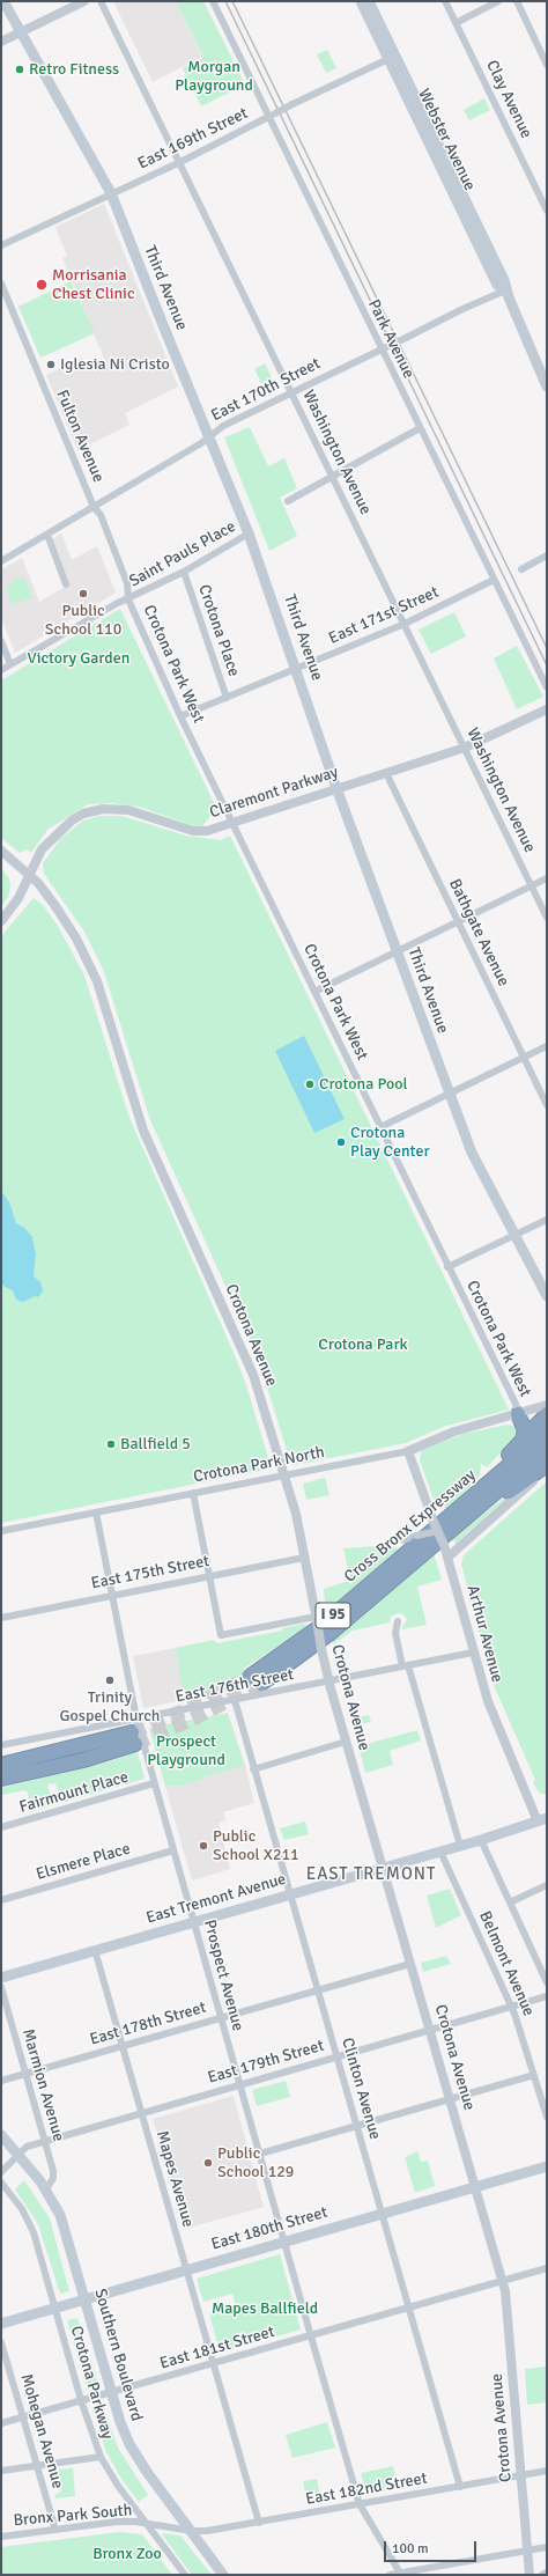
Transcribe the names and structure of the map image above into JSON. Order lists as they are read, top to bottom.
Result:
{
  "streets": {
    "highway": ["Cross Bronx Expressway", "I 95"],
    "main road": [
      "Webster Avenue",
      "Third Avenue",
      "East Tremont Avenue",
      "East 180th Street",
      "Southern Boulevard"
    ],
    "street": [
      "Clay Avenue",
      "East 169th Street",
      "Park Avenue",
      "East 170th Street",
      "Fulton Avenue",
      "Washington Avenue",
      "Saint Pauls Place",
      "East 171st Street",
      "Crotona Place",
      "Crotona Park West",
      "Claremont Parkway",
      "Bathgate Avenue",
      "Crotona Avenue",
      "Crotona Park North",
      "East 175th Street",
      "Arthur Avenue",
      "East 176th Street",
      "Fairmount Place",
      "Elsmere Place",
      "Belmont Avenue",
      "Prospect Avenue",
      "East 178th Street",
      "East 179th Street",
      "Marmion Avenue",
      "Clinton Avenue",
      "Mapes Avenue",
      "East 181st Street",
      "Crotona Parkway",
      "Mohegan Avenue",
      "East 182nd Street",
      "Bronx Park South"
    ]
  },
  "crossings": [
    ["East 169th Street", "Webster Avenue"],
    ["East 169th Street", "Third Avenue"],
    ["East 169th Street", "Park Avenue"],
    ["East 169th Street", "Washington Avenue"],
    ["Webster Avenue", "East 170th Street"],
    ["Third Avenue", "East 170th Street"],
    ["Third Avenue", "Saint Pauls Place"],
    ["Third Avenue", "East 171st Street"],
    ["Third Avenue", "Claremont Parkway"],
    ["Park Avenue", "East 170th Street"],
    ["Park Avenue", "East 171st Street"],
    ["East 170th Street", "Fulton Avenue"],
    ["East 170th Street", "Washington Avenue"],
    ["Fulton Avenue", "Saint Pauls Place"],
    ["Fulton Avenue", "Crotona Park West"],
    ["Washington Avenue", "East 171st Street"],
    ["Washington Avenue", "Claremont Parkway"],
    ["Saint Pauls Place", "Crotona Place"],
    ["Saint Pauls Place", "Crotona Park West"],
    ["East 171st Street", "Crotona Place"],
    ["East 171st Street", "Crotona Park West"],
    ["Crotona Park West", "Claremont Parkway"],
    ["Crotona Park West", "Crotona Park North"],
    ["Claremont Parkway", "Bathgate Avenue"],
    ["Claremont Parkway", "Crotona Avenue"],
    ["Crotona Avenue", "Crotona Park North"],
    ["Crotona Avenue", "East 175th Street"],
    ["Crotona Avenue", "East 176th Street"],
    ["Crotona Avenue", "East Tremont Avenue"],
    ["Crotona Avenue", "East 178th Street"],
    ["Crotona Avenue", "East 179th Street"],
    ["Crotona Avenue", "East 180th Street"],
    ["Crotona Avenue", "East 181st Street"],
    ["Crotona Avenue", "East 182nd Street"],
    ["Crotona Park North", "Arthur Avenue"],
    ["Crotona Park North", "Prospect Avenue"],
    ["East 175th Street", "Prospect Avenue"],
    ["Arthur Avenue", "East 176th Street"],
    ["Arthur Avenue", "East Tremont Avenue"],
    ["East 176th Street", "Prospect Avenue"],
    ["East 176th Street", "Clinton Avenue"],
    ["Fairmount Place", "Prospect Avenue"],
    ["Elsmere Place", "Prospect Avenue"],
    ["East Tremont Avenue", "Belmont Avenue"],
    ["East Tremont Avenue", "Prospect Avenue"],
    ["East Tremont Avenue", "Clinton Avenue"],
    ["East Tremont Avenue", "Mapes Avenue"],
    ["Belmont Avenue", "East 179th Street"],
    ["Prospect Avenue", "East 178th Street"],
    ["Prospect Avenue", "East 179th Street"],
    ["Prospect Avenue", "East 180th Street"],
    ["Prospect Avenue", "East 181st Street"],
    ["Prospect Avenue", "East 182nd Street"],
    ["East 178th Street", "Marmion Avenue"],
    ["East 178th Street", "Clinton Avenue"],
    ["East 178th Street", "Mapes Avenue"],
    ["East 179th Street", "Marmion Avenue"],
    ["East 179th Street", "Clinton Avenue"],
    ["East 179th Street", "Mapes Avenue"],
    ["East 179th Street", "Southern Boulevard"],
    ["Marmion Avenue", "Southern Boulevard"],
    ["Clinton Avenue", "East 180th Street"],
    ["Clinton Avenue", "East 181st Street"],
    ["Clinton Avenue", "East 182nd Street"],
    ["Mapes Avenue", "East 180th Street"],
    ["Mapes Avenue", "East 181st Street"],
    ["Mapes Avenue", "East 182nd Street"],
    ["East 180th Street", "Southern Boulevard"],
    ["East 180th Street", "Crotona Parkway"],
    ["East 181st Street", "Southern Boulevard"],
    ["East 181st Street", "Crotona Parkway"],
    ["East 181st Street", "Mohegan Avenue"],
    ["Southern Boulevard", "East 182nd Street"],
    ["Southern Boulevard", "Bronx Park South"],
    ["Crotona Parkway", "Bronx Park South"],
    ["Mohegan Avenue", "Bronx Park South"],
    ["East 182nd Street", "Bronx Park South"]
  ],
  "districts": ["EAST TREMONT"],
  "parks": [
    "Morgan Playground",
    "Victory Garden",
    "Crotona Park",
    "Prospect Playground",
    "Mapes Ballfield",
    "Bronx Zoo"
  ],
  "places": [
    "Retro Fitness",
    "Morrisania Chest Clinic",
    "Iglesia Ni Cristo",
    "Public School 110",
    "Crotona Pool",
    "Crotona Play Center",
    "Ballfield 5",
    "Trinity Gospel Church",
    "Public School X211",
    "Public School 129"
  ],
  "scale_bar": "100 m"
}
